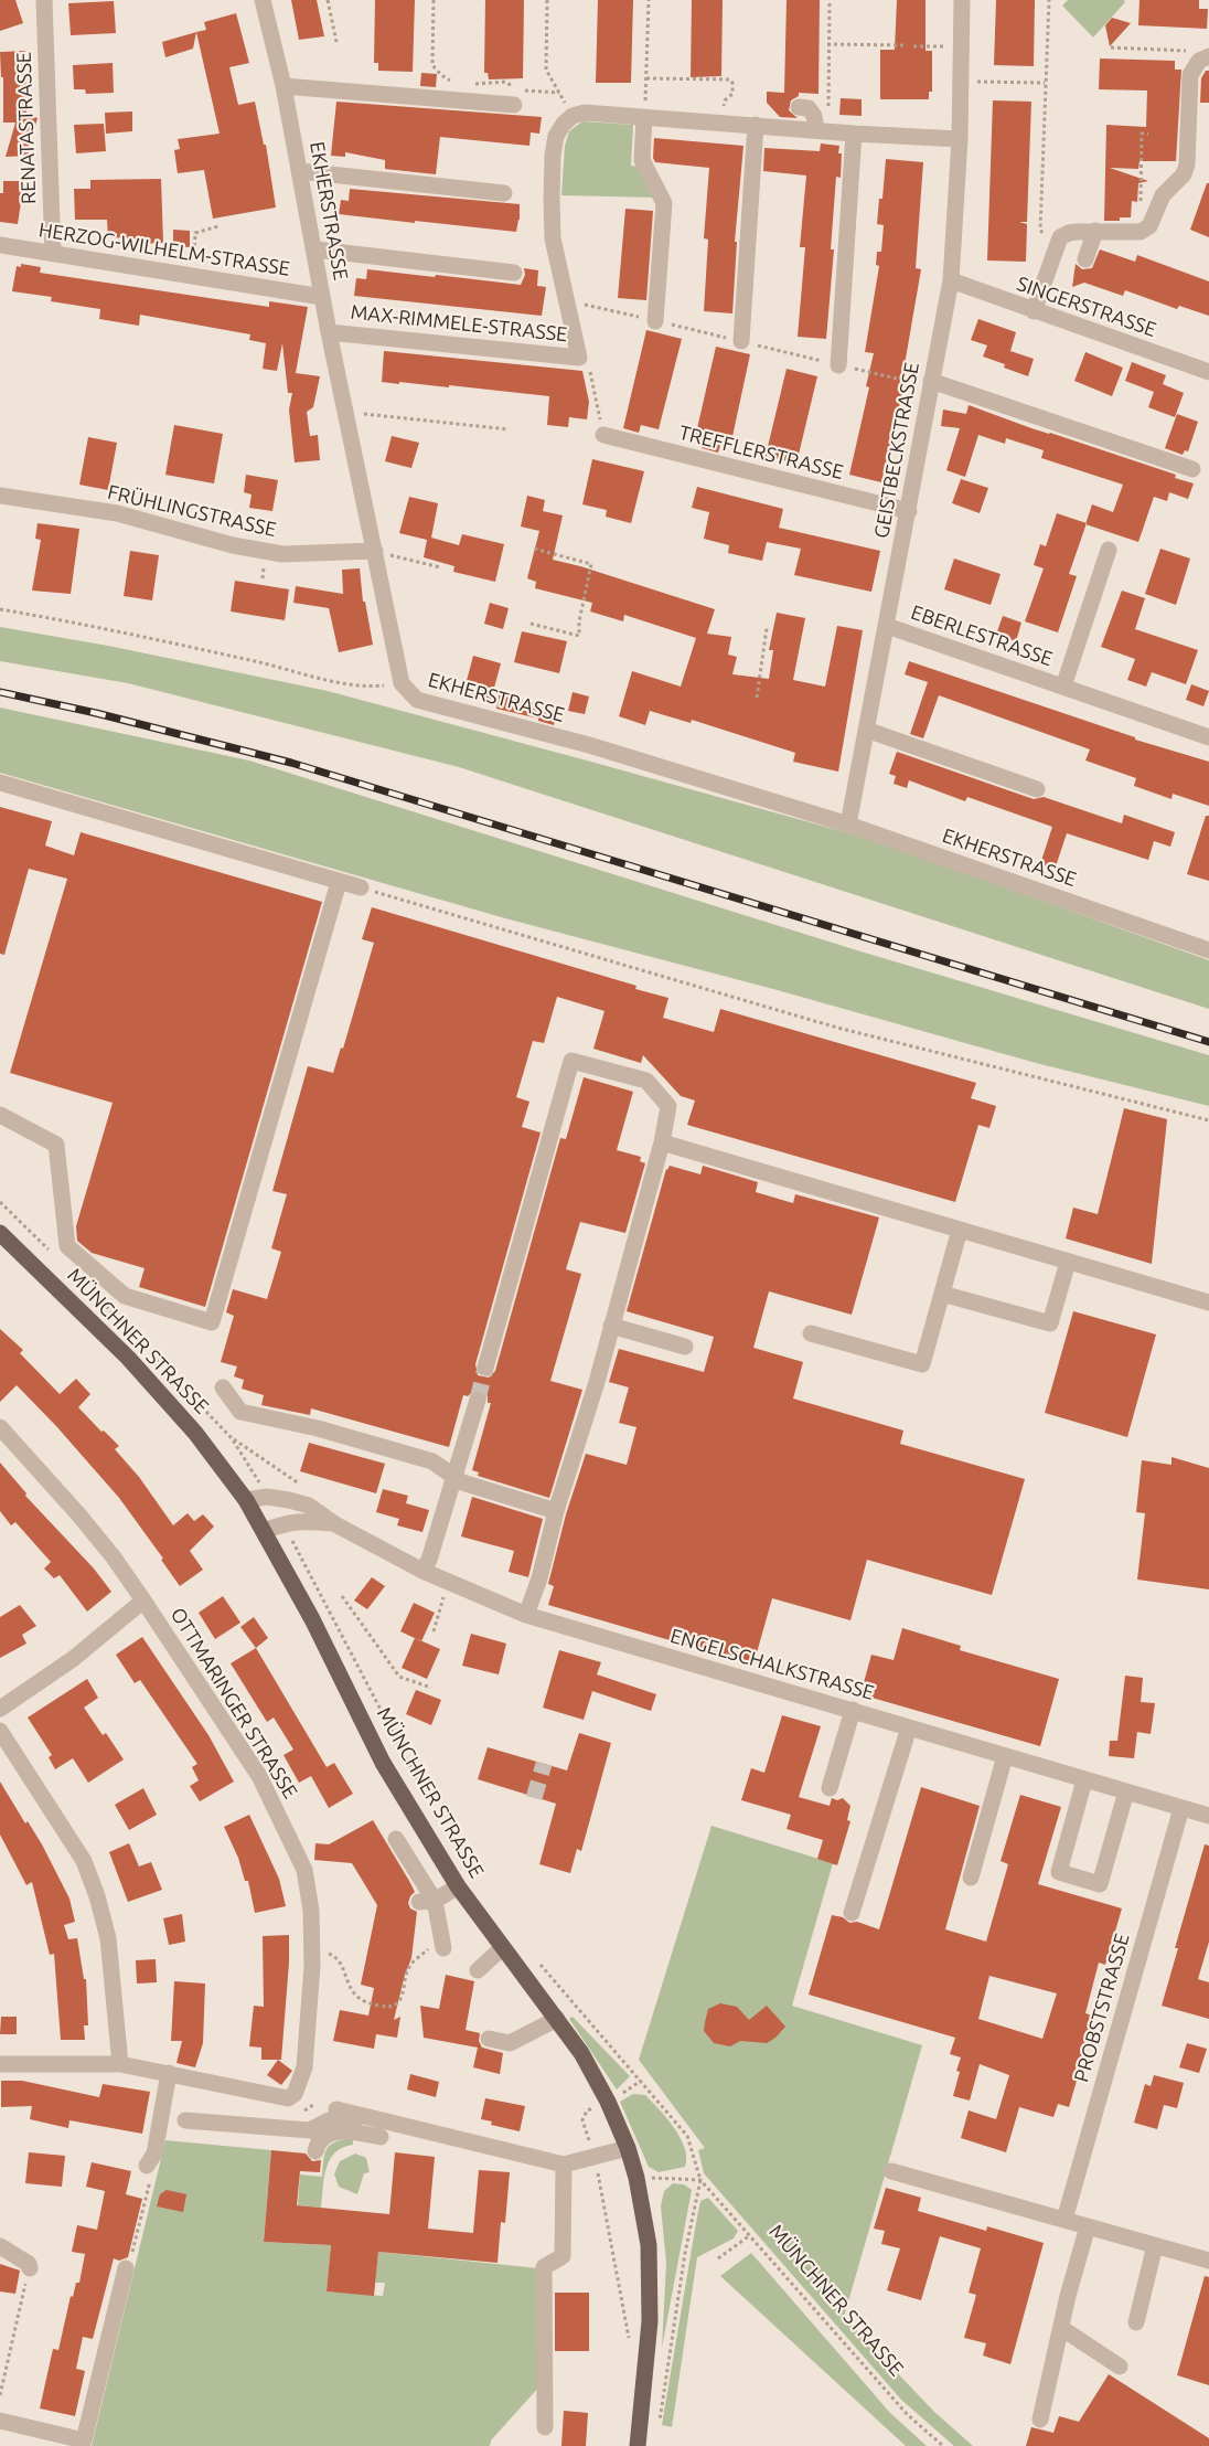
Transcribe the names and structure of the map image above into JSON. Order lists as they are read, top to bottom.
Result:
{
  "streets": {
    "main road": ["MÜNCHNER STRASSE"],
    "street": [
      "RENATASTRASSE",
      "EKHERSTRASSE",
      "HERZOG-WILHELM-STRASSE",
      "SINGERSTRASSE",
      "MAX-RIMMELE-STRASSE",
      "GEISTBECKSTRASSE",
      "TREFFLERSTRASSE",
      "FRÜHLINGSTRASSE",
      "EBERLESTRASSE",
      "ENGELSCHALKSTRASSE",
      "OTTMARINGER STRASSE",
      "PROBSTSTRASSE"
    ]
  },
  "crossings": [
    ["RENATASTRASSE", "HERZOG-WILHELM-STRASSE"],
    ["EKHERSTRASSE", "HERZOG-WILHELM-STRASSE"],
    ["EKHERSTRASSE", "MAX-RIMMELE-STRASSE"],
    ["EKHERSTRASSE", "GEISTBECKSTRASSE"],
    ["EKHERSTRASSE", "FRÜHLINGSTRASSE"],
    ["SINGERSTRASSE", "GEISTBECKSTRASSE"],
    ["GEISTBECKSTRASSE", "TREFFLERSTRASSE"],
    ["GEISTBECKSTRASSE", "EBERLESTRASSE"],
    ["MÜNCHNER STRASSE", "ENGELSCHALKSTRASSE"],
    ["ENGELSCHALKSTRASSE", "PROBSTSTRASSE"]
  ]
}
